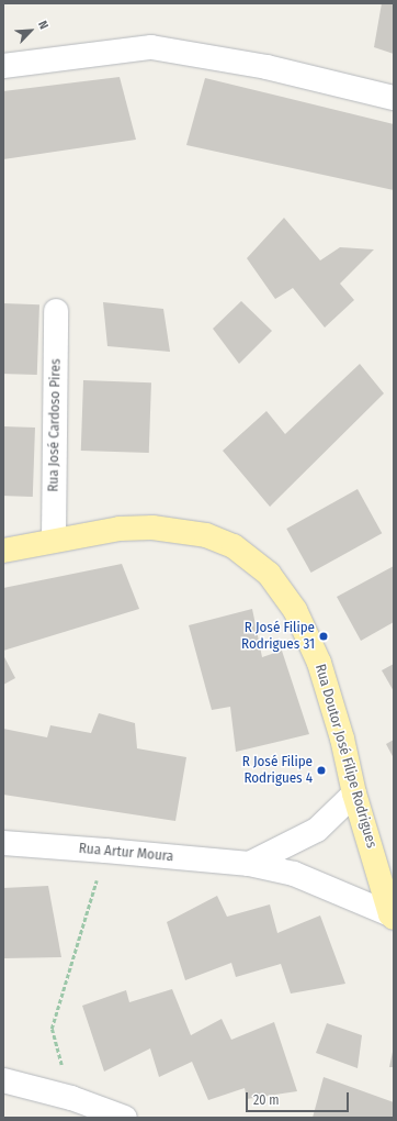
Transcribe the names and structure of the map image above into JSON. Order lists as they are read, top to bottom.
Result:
{
  "streets": {
    "main road": ["Rua Doutor José Filipe Rodrigues"],
    "street": ["Rua José Cardoso Pires", "Rua Artur Moura"]
  },
  "crossings": [
    ["Rua José Cardoso Pires", "Rua Doutor José Filipe Rodrigues"],
    ["Rua Doutor José Filipe Rodrigues", "Rua Artur Moura"]
  ],
  "places": ["R José Filipe Rodrigues 31", "R José Filipe Rodrigues 4"],
  "scale_bar": "20 m",
  "north": "top right"
}
